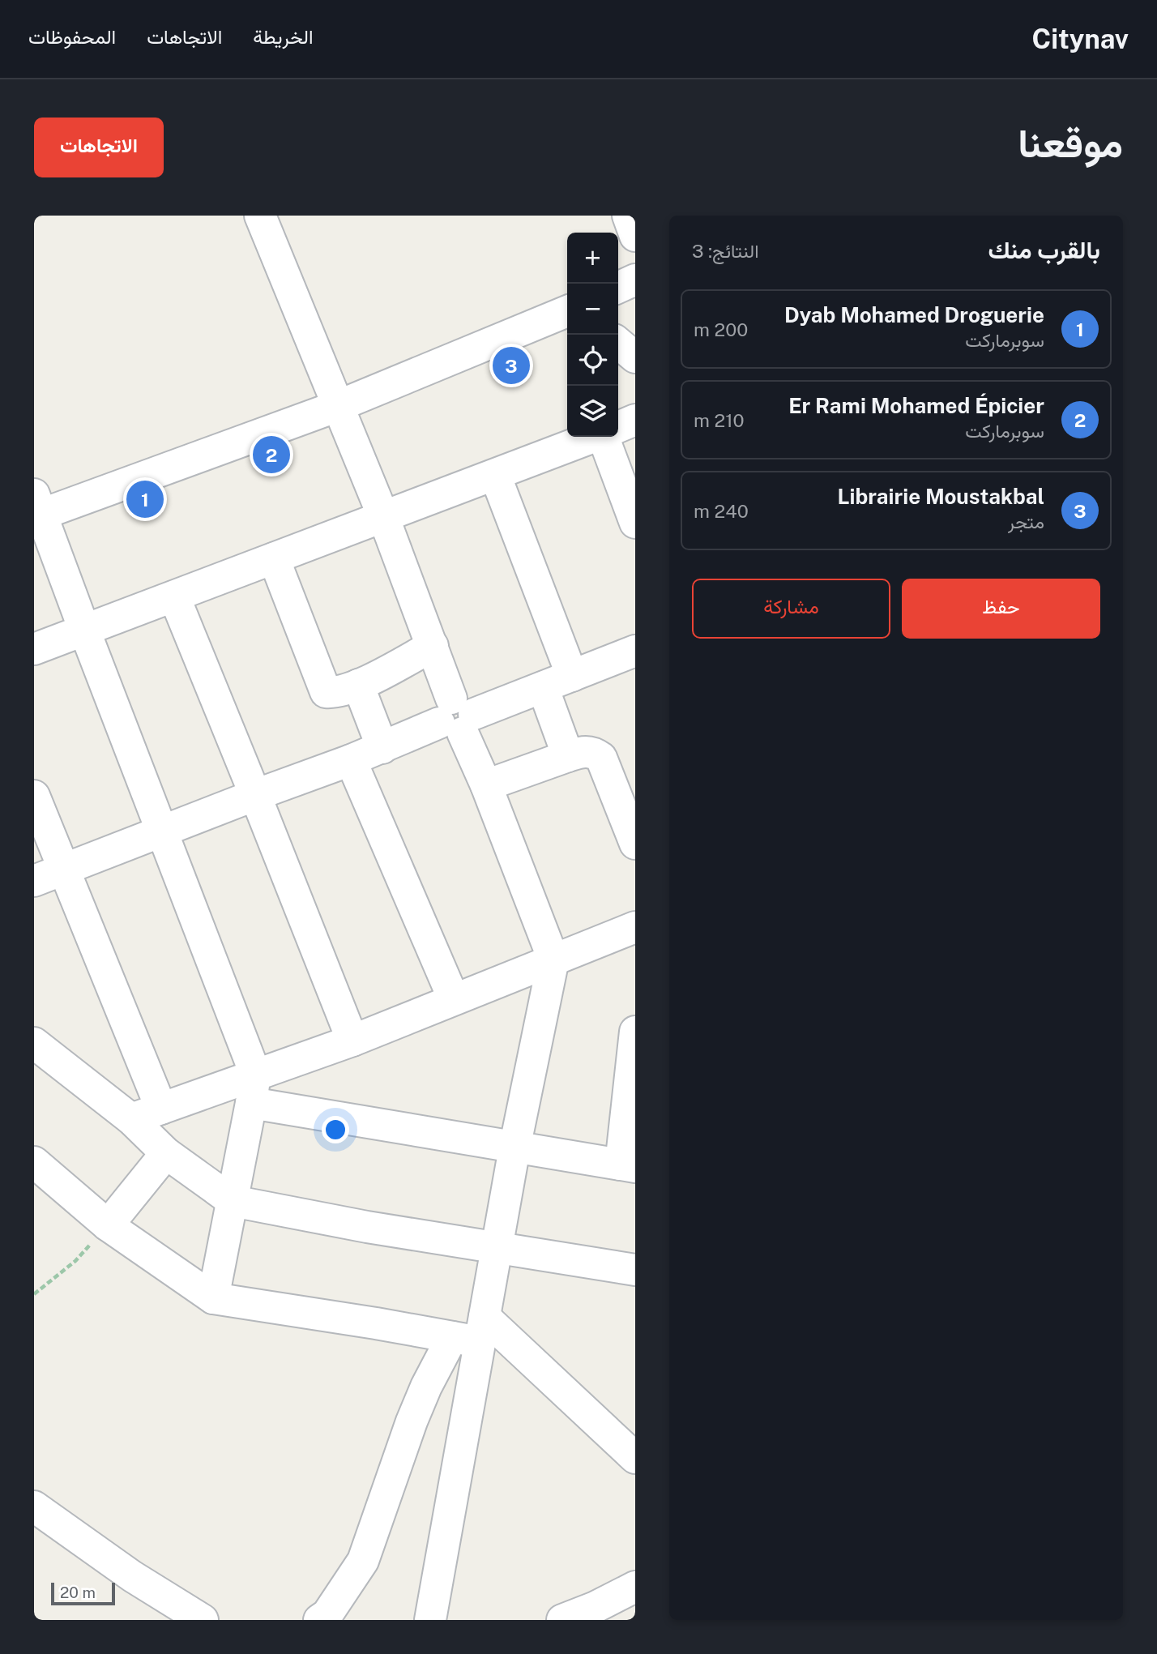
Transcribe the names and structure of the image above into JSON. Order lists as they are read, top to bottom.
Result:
{
  "scale_bar": "20 m",
  "page": {
    "header": "Citynav",
    "nav": ["الخريطة", "الاتجاهات", "المحفوظات"],
    "title": "موقعنا",
    "buttons": [
      "الاتجاهات",
      ["حفظ", "مشاركة"]
    ],
    "heading": ["بالقرب منك", "النتائج: 3"],
    "map_buttons": ["+", "−"],
    "list": [
      {
        "mark": "1",
        "name": "Dyab Mohamed Droguerie",
        "note": "سوبرماركت",
        "value": "200 m"
      },
      {
        "mark": "2",
        "name": "Er Rami Mohamed Épicier",
        "note": "سوبرماركت",
        "value": "210 m"
      },
      {
        "mark": "3",
        "name": "Librairie Moustakbal",
        "note": "متجر",
        "value": "240 m"
      }
    ],
    "pins": ["3", "2", "1"],
    "scale": "20 m"
  }
}
